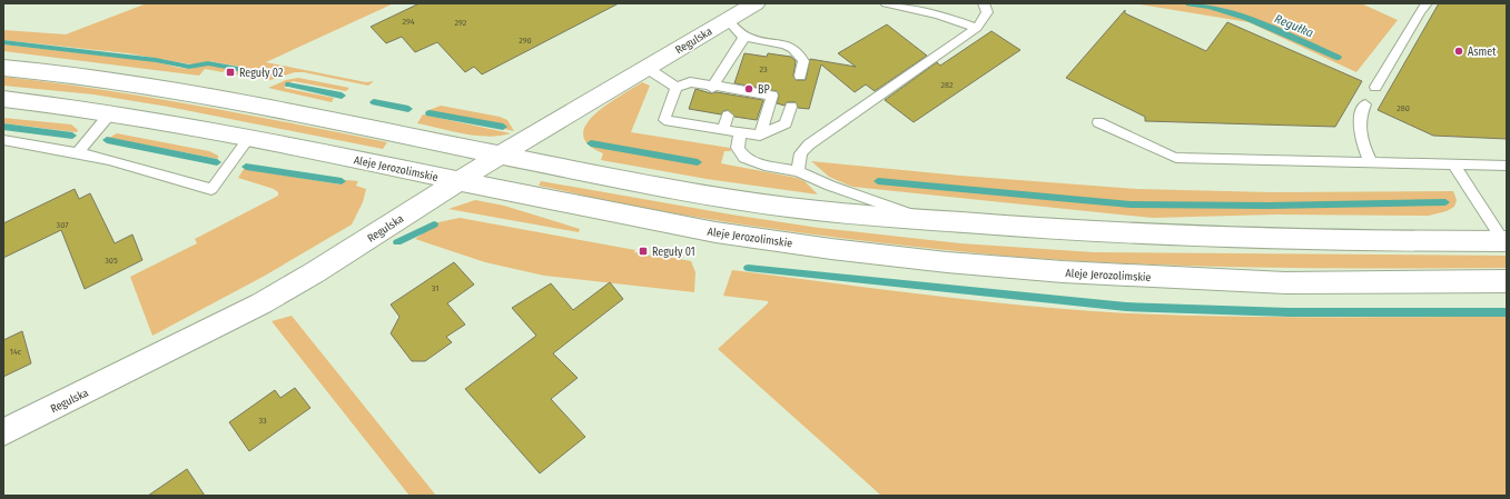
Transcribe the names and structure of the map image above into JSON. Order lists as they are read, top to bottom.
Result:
{
  "streets": {
    "main road": ["Regulska", "Aleje Jerozolimskie"]
  },
  "crossings": [
    ["Regulska", "Aleje Jerozolimskie"]
  ],
  "water": ["Regułka"],
  "places": {
    "other": ["Asmet", "BP"],
    "transit": ["Reguły 02", "Reguły 01"]
  },
  "house_numbers": [
    "294",
    "292",
    "290",
    "23",
    "282",
    "280",
    "307",
    "305",
    "31",
    "14c",
    "33"
  ]
}
